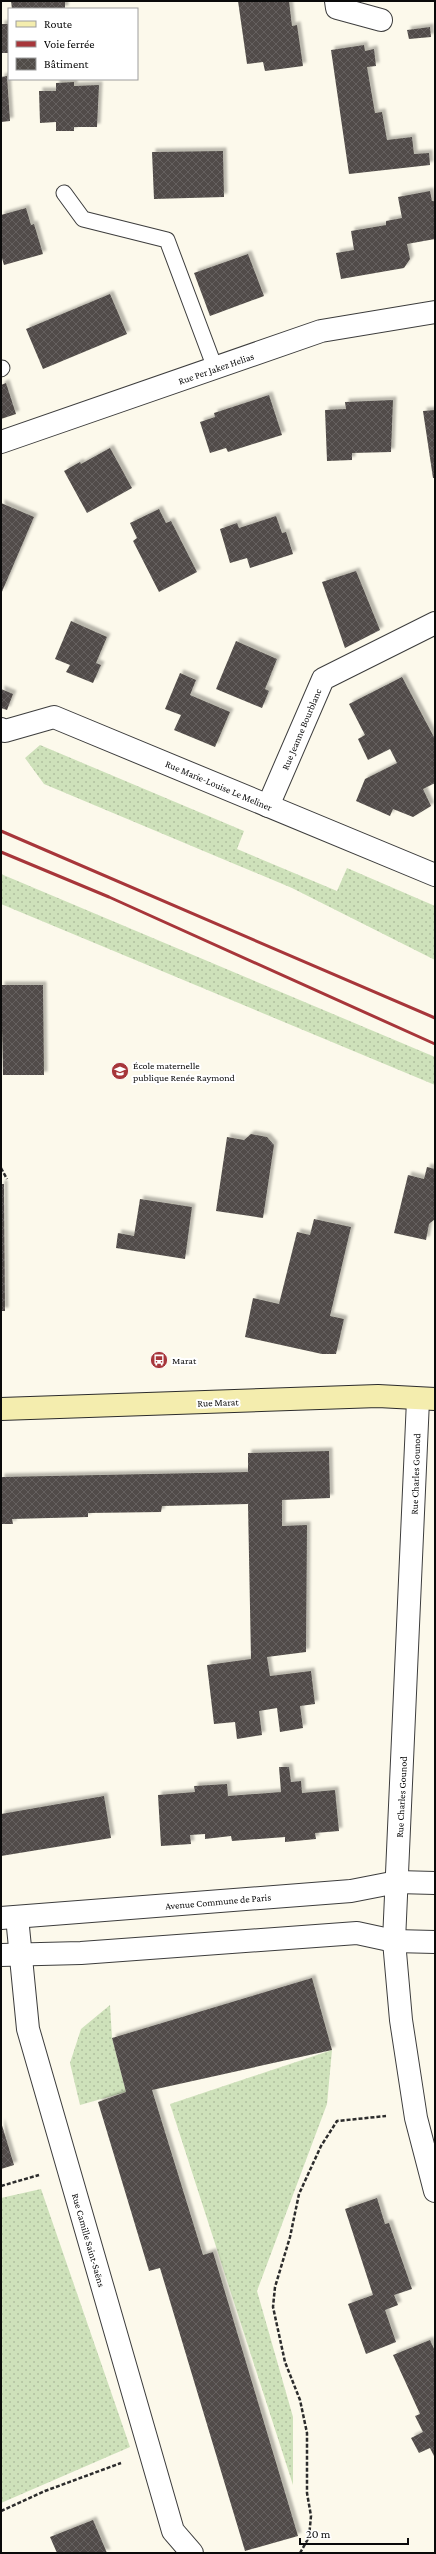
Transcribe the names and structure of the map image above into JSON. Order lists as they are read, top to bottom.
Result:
{
  "streets": {
    "main road": ["Rue Marat"],
    "street": [
      "Rue Per Jakez Helias",
      "Rue Jeanne Bourblanc",
      "Rue Marie-Louise Le Meliner",
      "Rue Charles Gounod",
      "Avenue Commune de Paris",
      "Rue Camille Saint-Saëns"
    ]
  },
  "crossings": [
    ["Rue Jeanne Bourblanc", "Rue Marie-Louise Le Meliner"],
    ["Rue Marat", "Rue Charles Gounod"],
    ["Rue Charles Gounod", "Avenue Commune de Paris"],
    ["Avenue Commune de Paris", "Rue Camille Saint-Saëns"]
  ],
  "places": {
    "school or university": ["École maternelle publique Renée Raymond"],
    "bus stop": ["Marat"]
  },
  "legend": ["Route", "Voie ferrée", "Bâtiment"],
  "scale_bar": "20 m"
}
